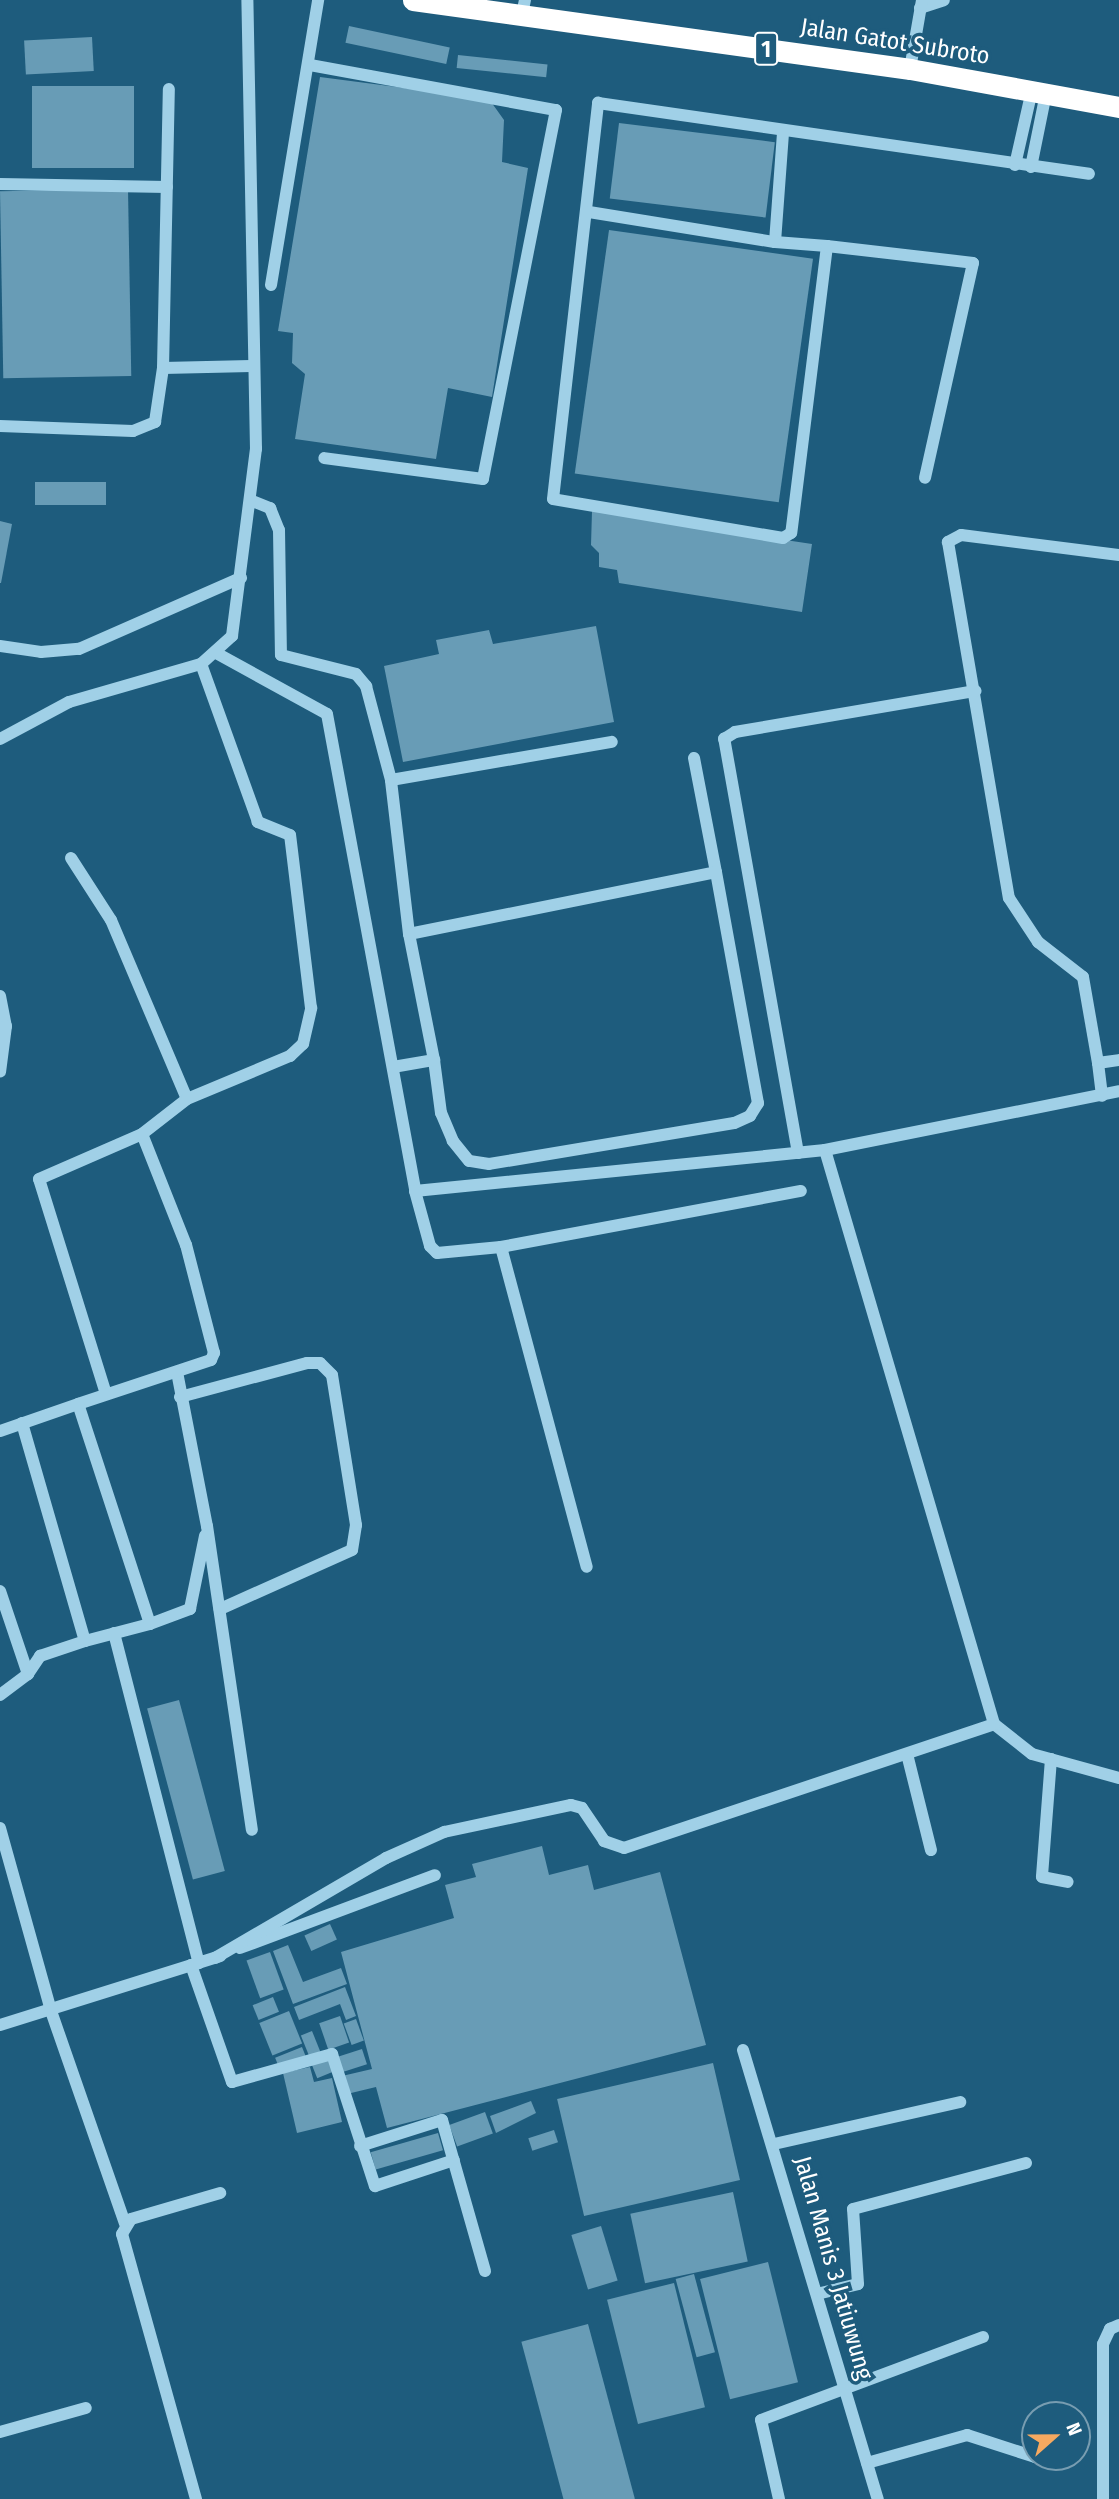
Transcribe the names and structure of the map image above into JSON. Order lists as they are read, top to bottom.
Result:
{
  "streets": {
    "highway": ["Jalan Gatot Subroto", "1"],
    "street": ["Jalan Manis 3 Jatiuwung"]
  },
  "north": "right"
}
